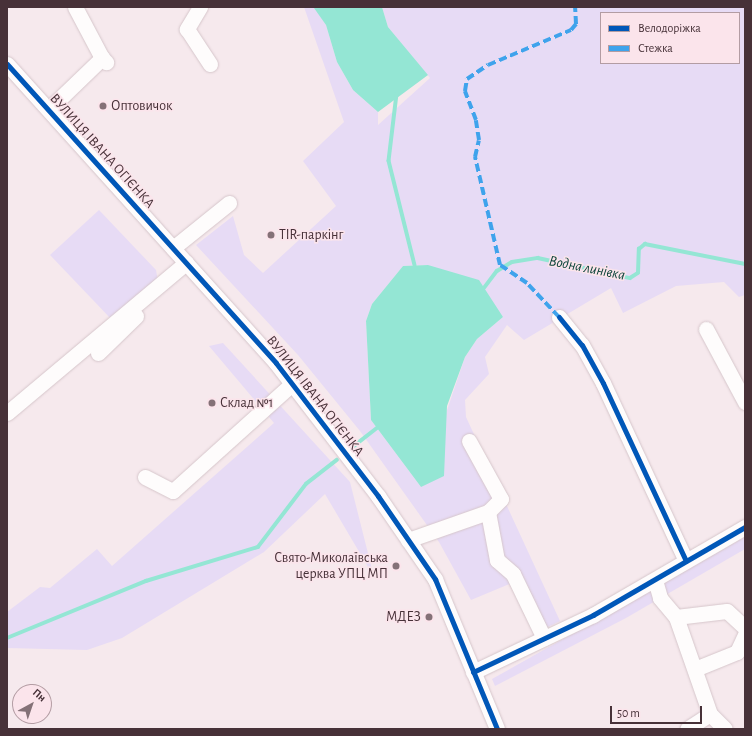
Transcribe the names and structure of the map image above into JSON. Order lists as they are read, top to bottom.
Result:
{
  "streets": {
    "street": ["ВУЛИЦЯ ІВАНА ОГІЄНКА"]
  },
  "water": ["Водна линівка"],
  "places": [
    "Оптовичок",
    "TIR-паркінг",
    "Склад №1",
    "Свято-Миколаївська церква УПЦ МП",
    "МДЕЗ"
  ],
  "legend": ["Велодоріжка", "Стежка"],
  "scale_bar": "50 m",
  "north": "top right"
}
